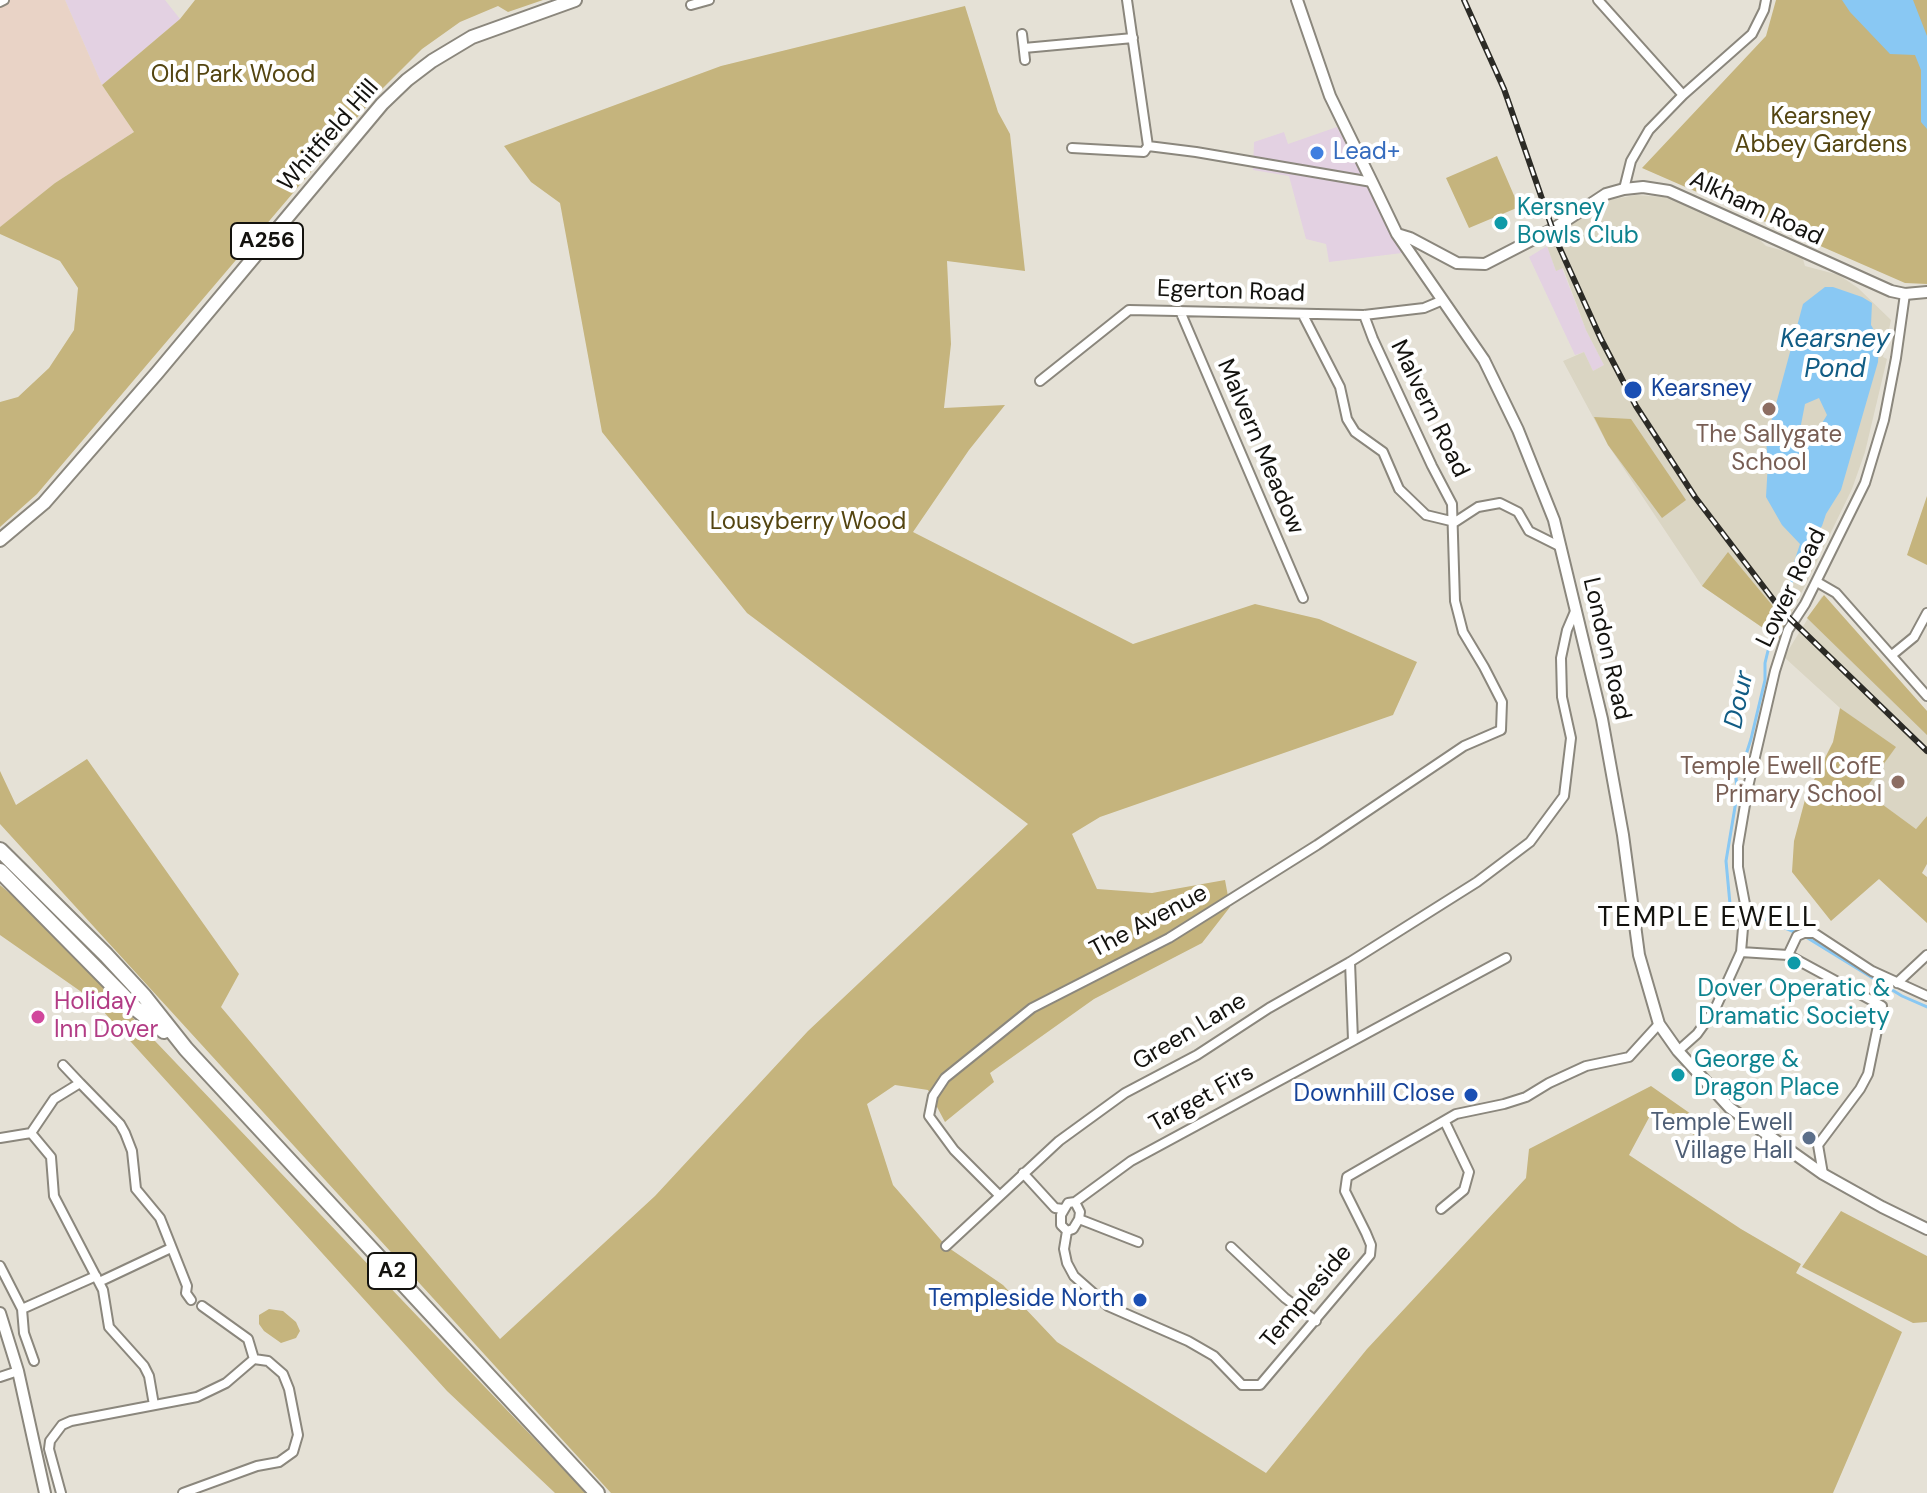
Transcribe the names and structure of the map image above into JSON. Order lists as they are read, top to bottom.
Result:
{
  "streets": {
    "highway": ["A2"],
    "main road": ["Whitfield Hill", "A256"],
    "street": [
      "Alkham Road",
      "Egerton Road",
      "Malvern Road",
      "Malvern Meadow",
      "Lower Road",
      "London Road",
      "The Avenue",
      "Green Lane",
      "Target Firs",
      "Templeside"
    ]
  },
  "crossings": [
    ["Alkham Road", "Lower Road"],
    ["Alkham Road", "London Road"],
    ["Egerton Road", "Malvern Road"],
    ["Egerton Road", "Malvern Meadow"],
    ["Egerton Road", "London Road"],
    ["Malvern Road", "The Avenue"],
    ["Lower Road", "London Road"],
    ["London Road", "Green Lane"],
    ["London Road", "Templeside"],
    ["The Avenue", "Green Lane"]
  ],
  "districts": ["TEMPLE EWELL"],
  "water": ["Kearsney Pond", "Dour"],
  "parks": ["Old Park Wood", "Kearsney Abbey Gardens", "Lousyberry Wood"],
  "places": [
    "Lead+",
    "Kersney Bowls Club",
    "Kearsney",
    "The Sallygate School",
    "Temple Ewell CofE Primary School",
    "Dover Operatic & Dramatic Society",
    "Holiday Inn Dover",
    "George & Dragon Place",
    "Downhill Close",
    "Temple Ewell Village Hall",
    "Templeside North"
  ]
}
